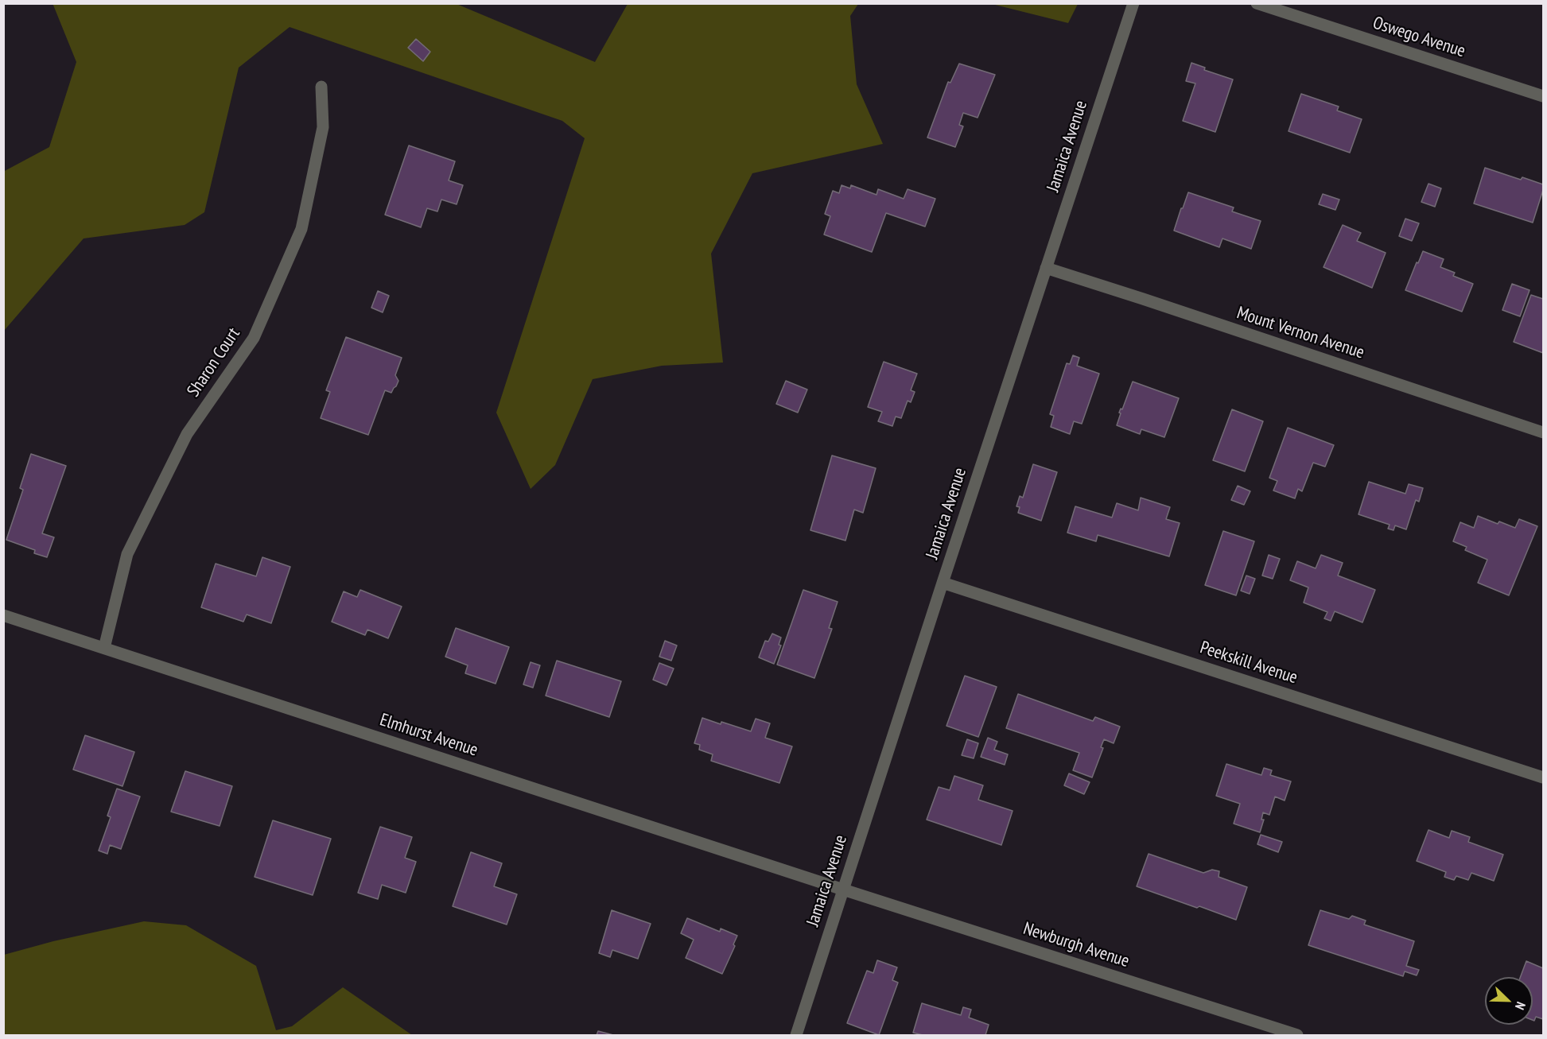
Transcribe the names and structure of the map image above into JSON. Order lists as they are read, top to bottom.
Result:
{
  "streets": {
    "street": [
      "Oswego Avenue",
      "Jamaica Avenue",
      "Mount Vernon Avenue",
      "Sharon Court",
      "Peekskill Avenue",
      "Elmhurst Avenue",
      "Newburgh Avenue"
    ]
  },
  "crossings": [
    ["Jamaica Avenue", "Mount Vernon Avenue"],
    ["Jamaica Avenue", "Peekskill Avenue"],
    ["Jamaica Avenue", "Elmhurst Avenue"],
    ["Jamaica Avenue", "Newburgh Avenue"],
    ["Sharon Court", "Elmhurst Avenue"],
    ["Elmhurst Avenue", "Newburgh Avenue"]
  ],
  "north": "bottom right"
}
